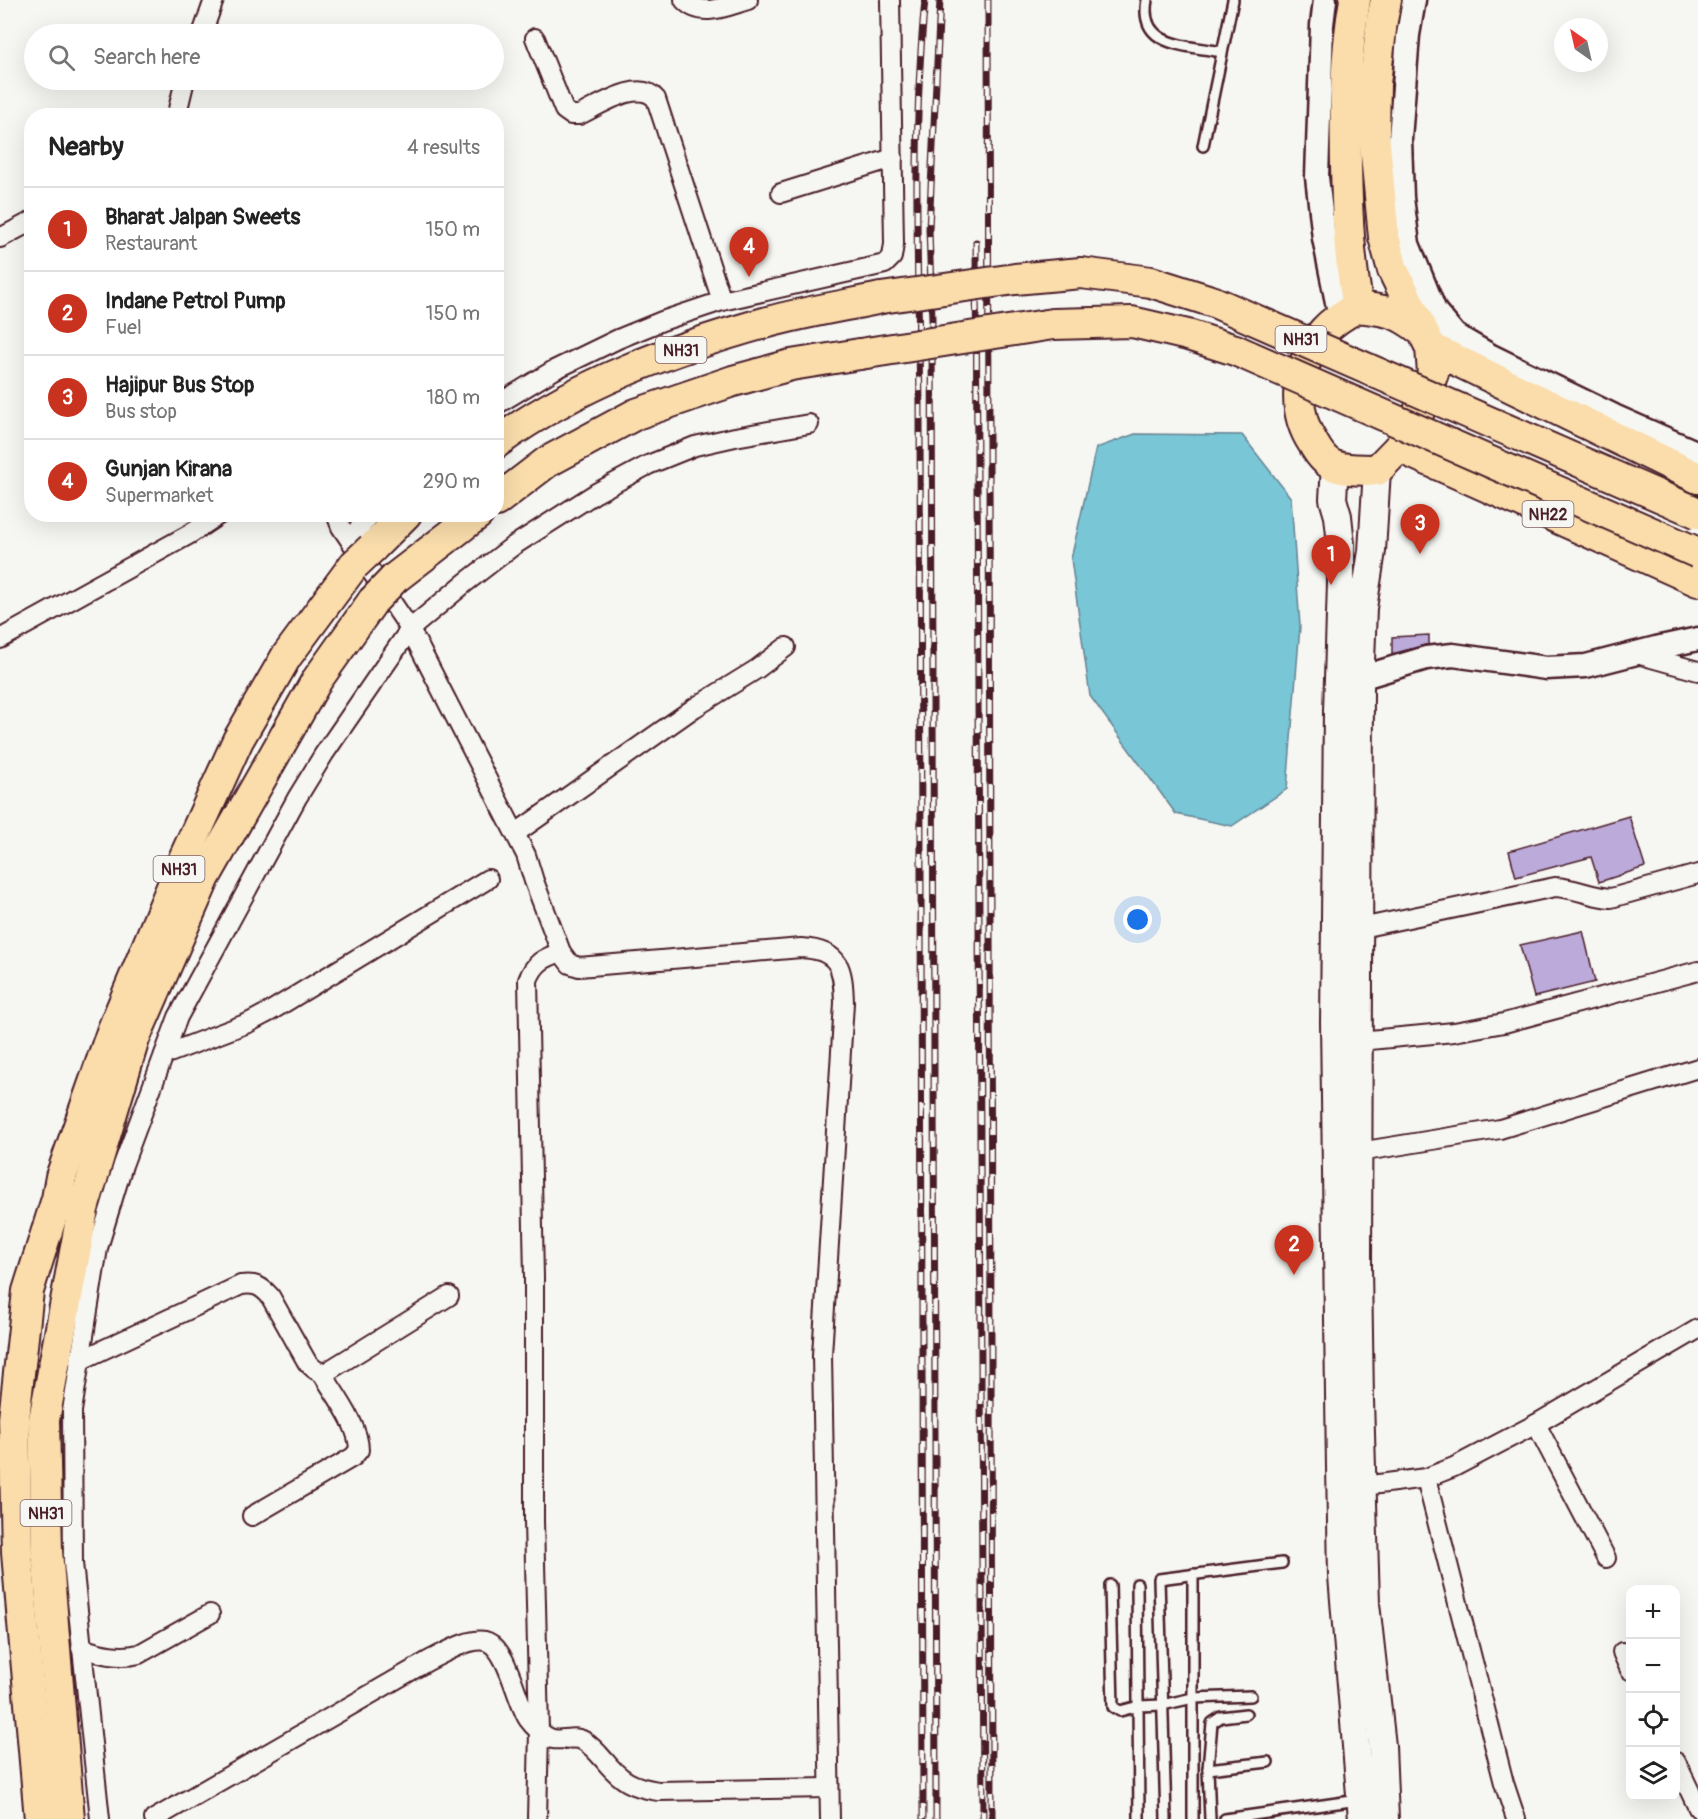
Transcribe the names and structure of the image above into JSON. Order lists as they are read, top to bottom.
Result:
{
  "streets": {
    "highway": ["NH31", "NH22"]
  },
  "north": "top left",
  "page": {
    "search": "Search here",
    "heading": ["Nearby", "4 results"],
    "list": [
      {
        "mark": "1",
        "name": "Bharat Jalpan Sweets",
        "note": "Restaurant",
        "value": "150 m"
      },
      {
        "mark": "2",
        "name": "Indane Petrol Pump",
        "note": "Fuel",
        "value": "150 m"
      },
      {
        "mark": "3",
        "name": "Hajipur Bus Stop",
        "note": "Bus stop",
        "value": "180 m"
      },
      {
        "mark": "4",
        "name": "Gunjan Kirana",
        "note": "Supermarket",
        "value": "290 m"
      }
    ],
    "pins": [
      "4",
      "3",
      "1",
      "2"
    ],
    "map_buttons": ["+", "−"]
  }
}
